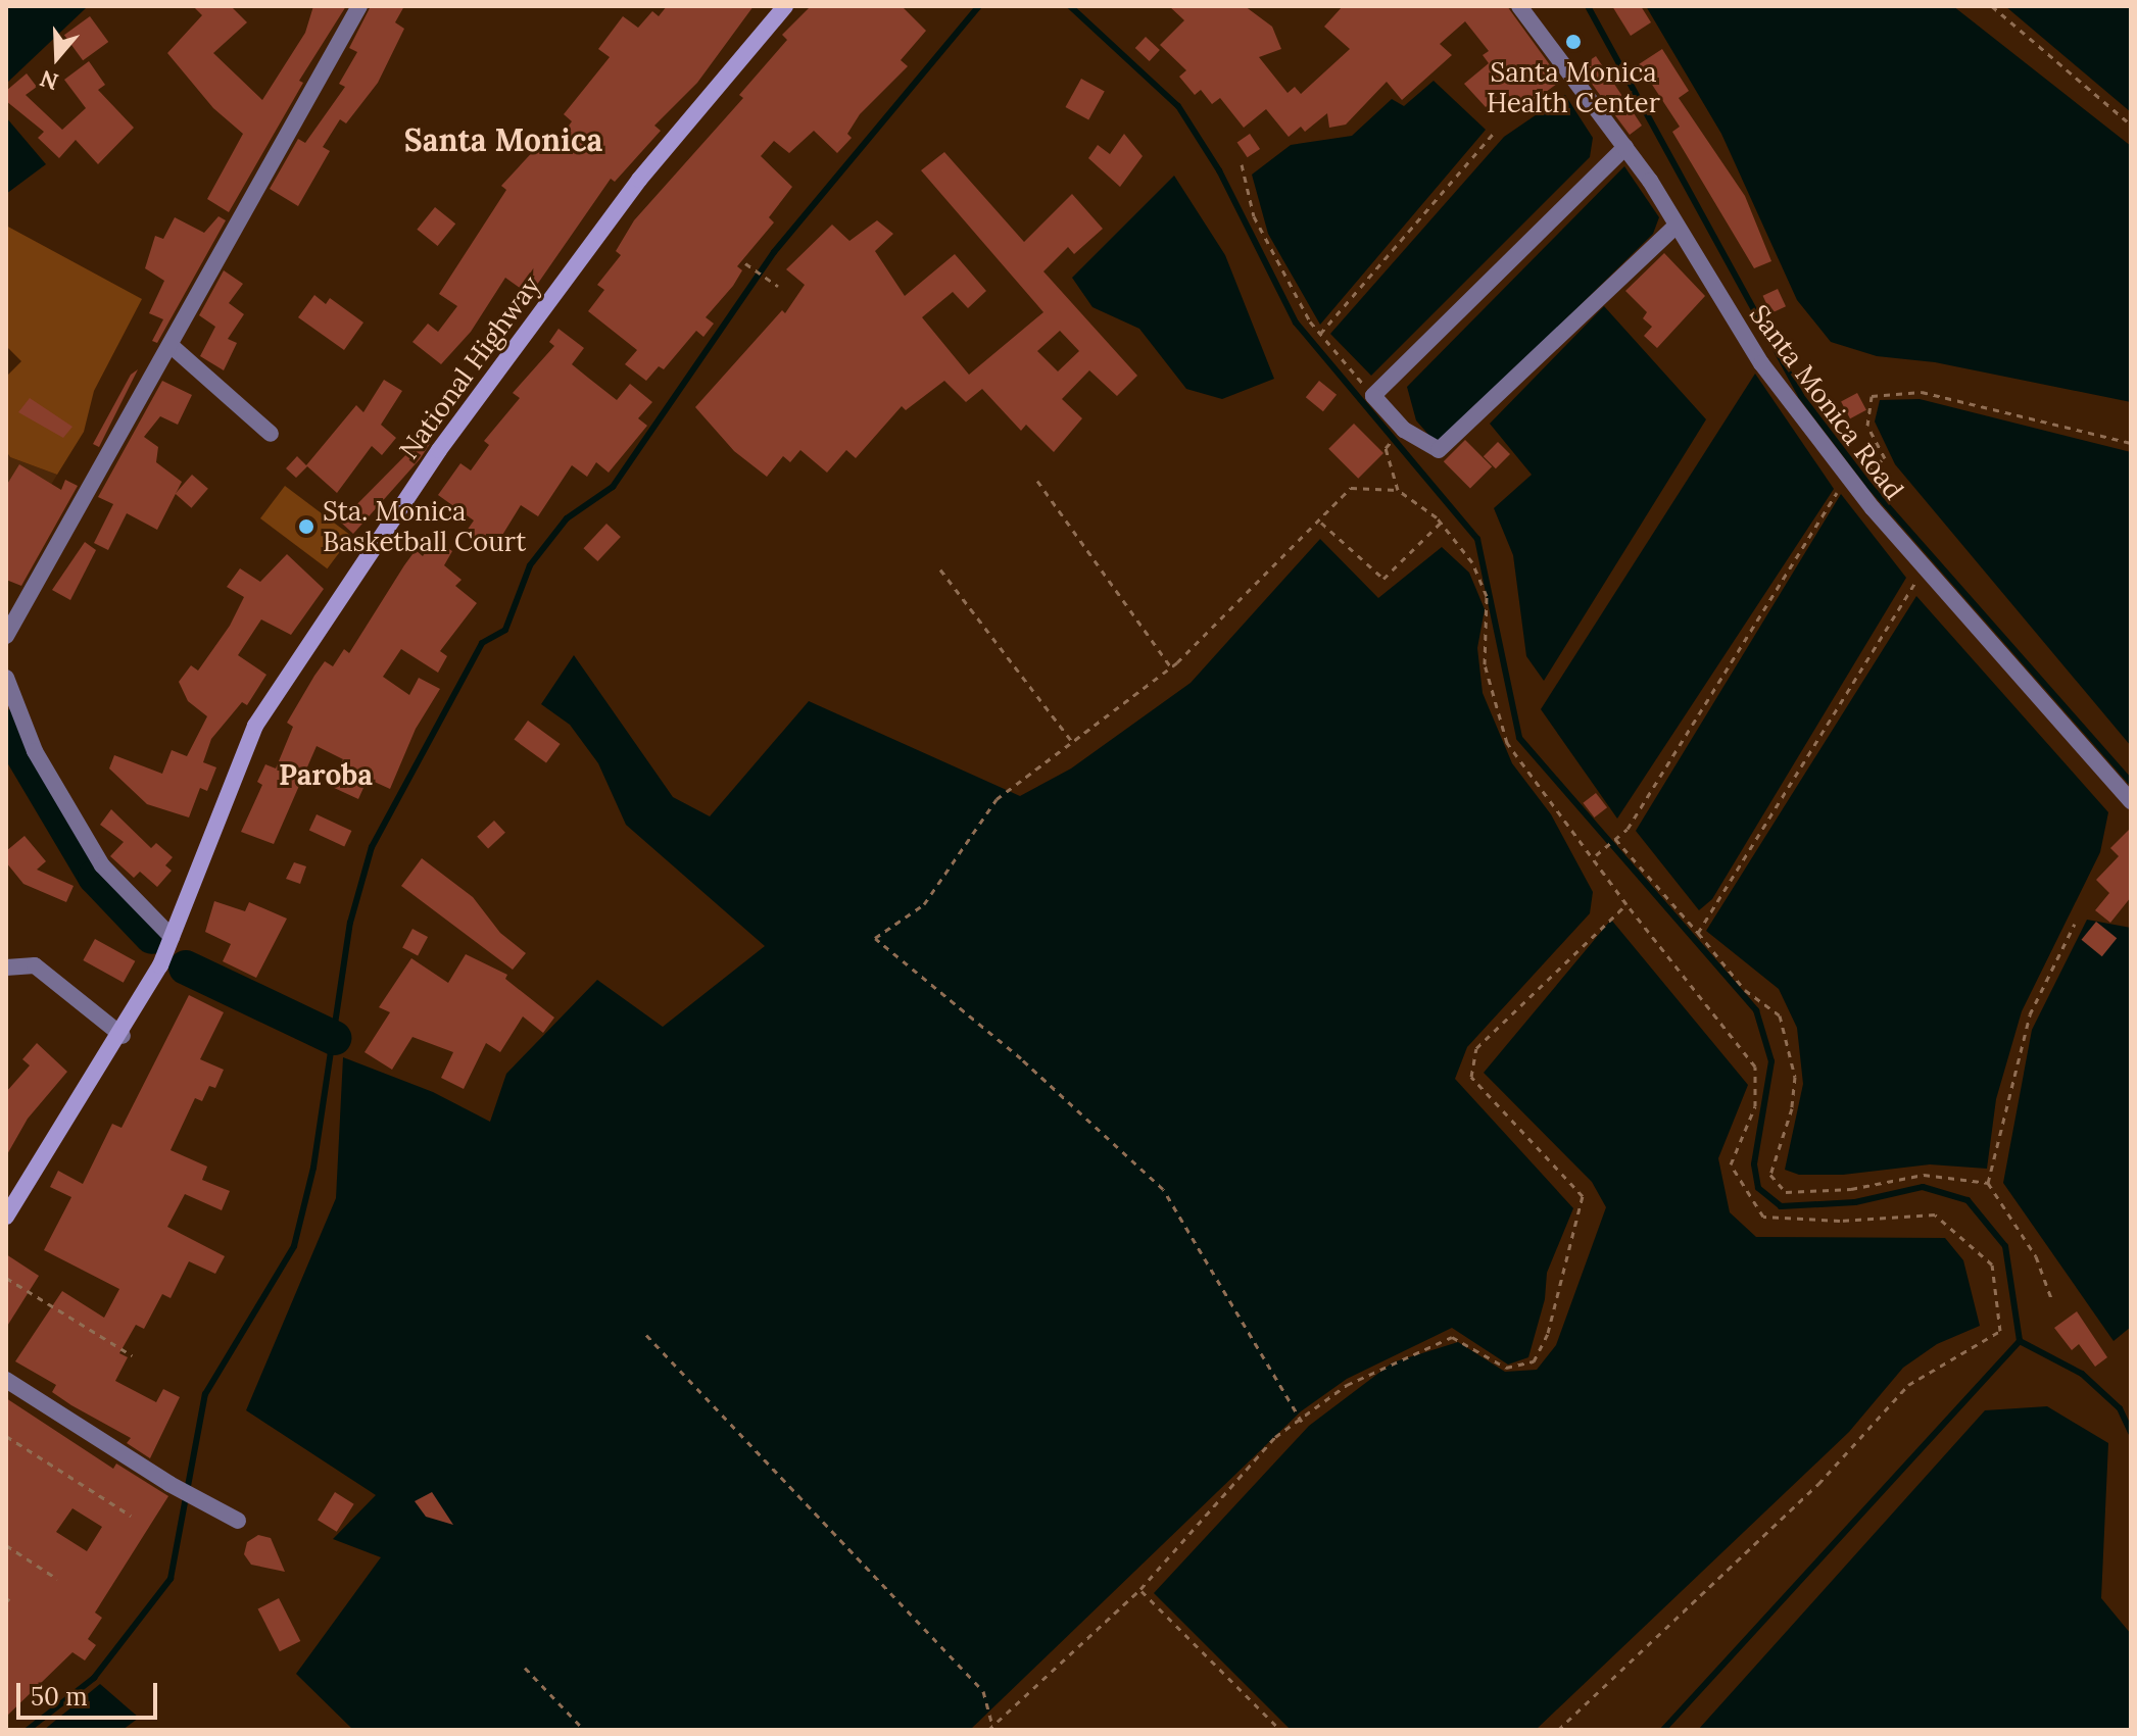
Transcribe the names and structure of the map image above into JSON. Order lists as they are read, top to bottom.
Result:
{
  "streets": {
    "main road": ["National Highway"],
    "street": ["Santa Monica Road"]
  },
  "districts": ["Santa Monica", "Paroba"],
  "places": ["Santa Monica Health Center", "Sta. Monica Basketball Court"],
  "scale_bar": "50 m",
  "north": "bottom"
}
